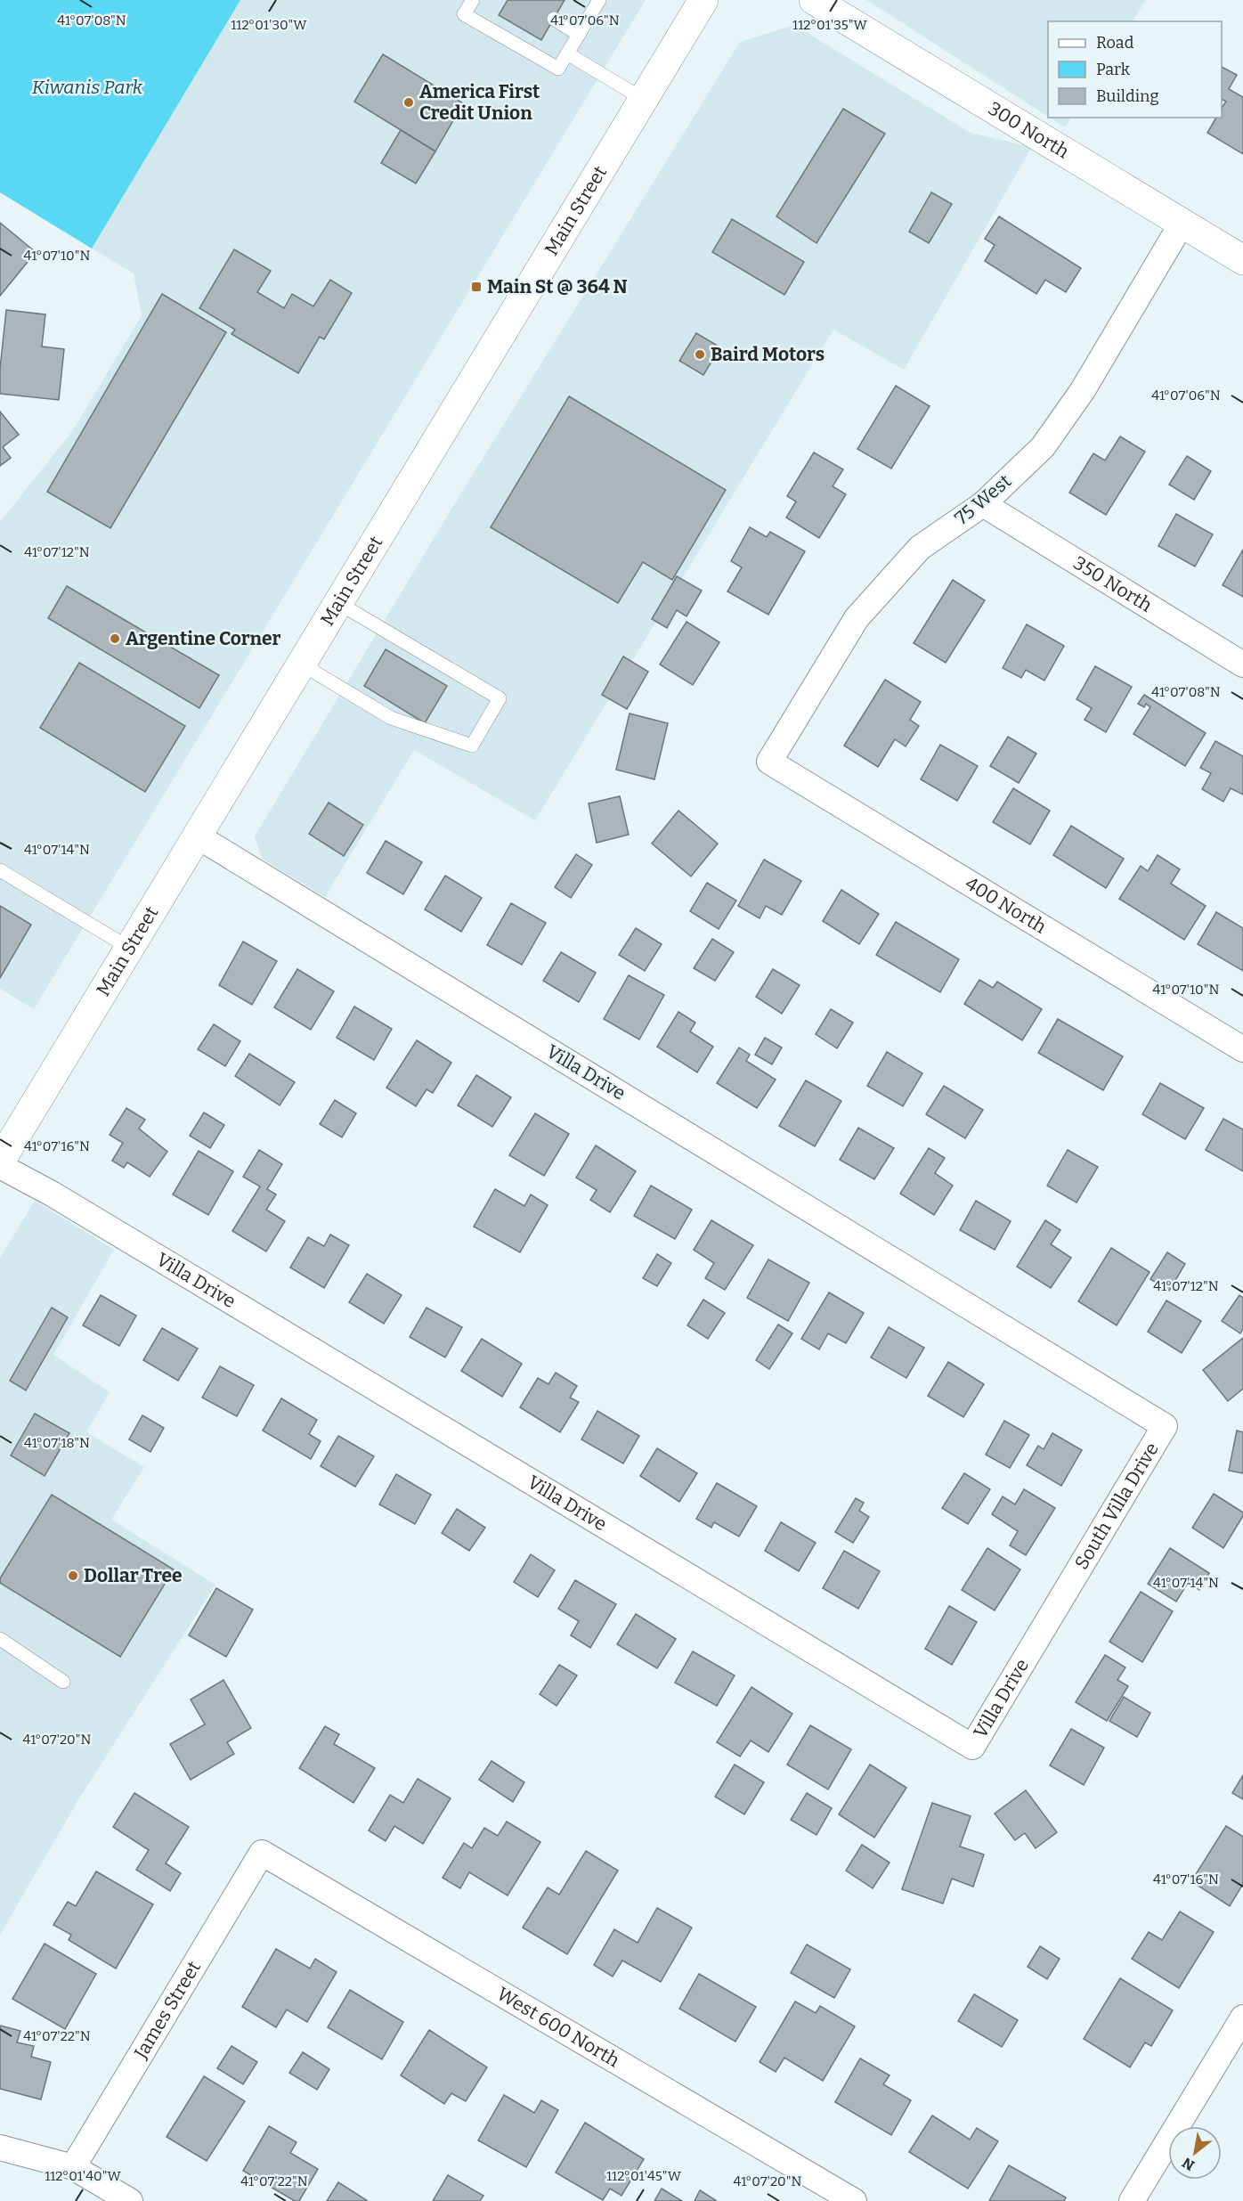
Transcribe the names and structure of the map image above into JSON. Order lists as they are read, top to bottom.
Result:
{
  "streets": {
    "main road": ["300 North", "Main Street"],
    "street": [
      "75 West",
      "350 North",
      "400 North",
      "Villa Drive",
      "South Villa Drive",
      "James Street",
      "West 600 North"
    ]
  },
  "crossings": [
    ["300 North", "75 West"],
    ["Main Street", "Villa Drive"],
    ["75 West", "350 North"],
    ["75 West", "400 North"],
    ["Villa Drive", "South Villa Drive"],
    ["James Street", "West 600 North"]
  ],
  "parks": ["Kiwanis Park"],
  "places": {
    "other": [
      "America First Credit Union",
      "Baird Motors",
      "Argentine Corner",
      "Dollar Tree"
    ],
    "transit": ["Main St @ 364 N"]
  },
  "legend": ["Road", "Park", "Building"],
  "north": "bottom left",
  "coordinates": [
    "41°07'08\"N",
    "41°07'06\"N",
    "112°01'35\"W",
    "112°01'30\"W",
    "41°07'10\"N",
    "41°07'12\"N",
    "41°07'14\"N",
    "41°07'16\"N",
    "41°07'18\"N",
    "41°07'20\"N",
    "41°07'22\"N",
    "112°01'40\"W",
    "112°01'45\"W"
  ]
}
